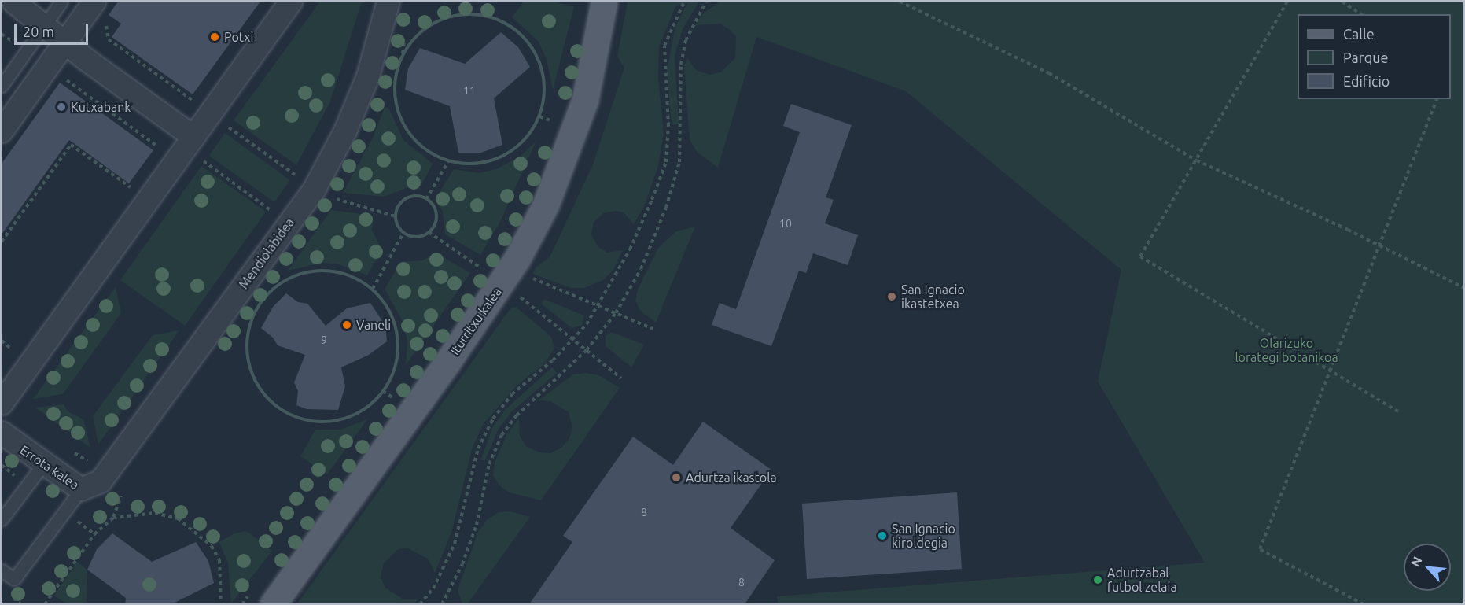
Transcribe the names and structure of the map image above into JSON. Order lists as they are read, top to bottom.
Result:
{
  "streets": {
    "main road": ["Iturritxu kalea"],
    "street": ["Mendiolabidea", "Errota kalea"]
  },
  "crossings": [
    ["Mendiolabidea", "Errota kalea"]
  ],
  "parks": ["Olarizuko lorategi botanikoa"],
  "places": [
    "Potxi",
    "Kutxabank",
    "San Ignacio ikastetxea",
    "Vaneli",
    "Adurtza ikastola",
    "San Ignacio kiroldegia",
    "Adurtzabal futbol zelaia"
  ],
  "house_numbers": [
    "11",
    "10",
    "9",
    "8",
    "8"
  ],
  "legend": ["Calle", "Parque", "Edificio"],
  "scale_bar": "20 m",
  "north": "top left"
}
